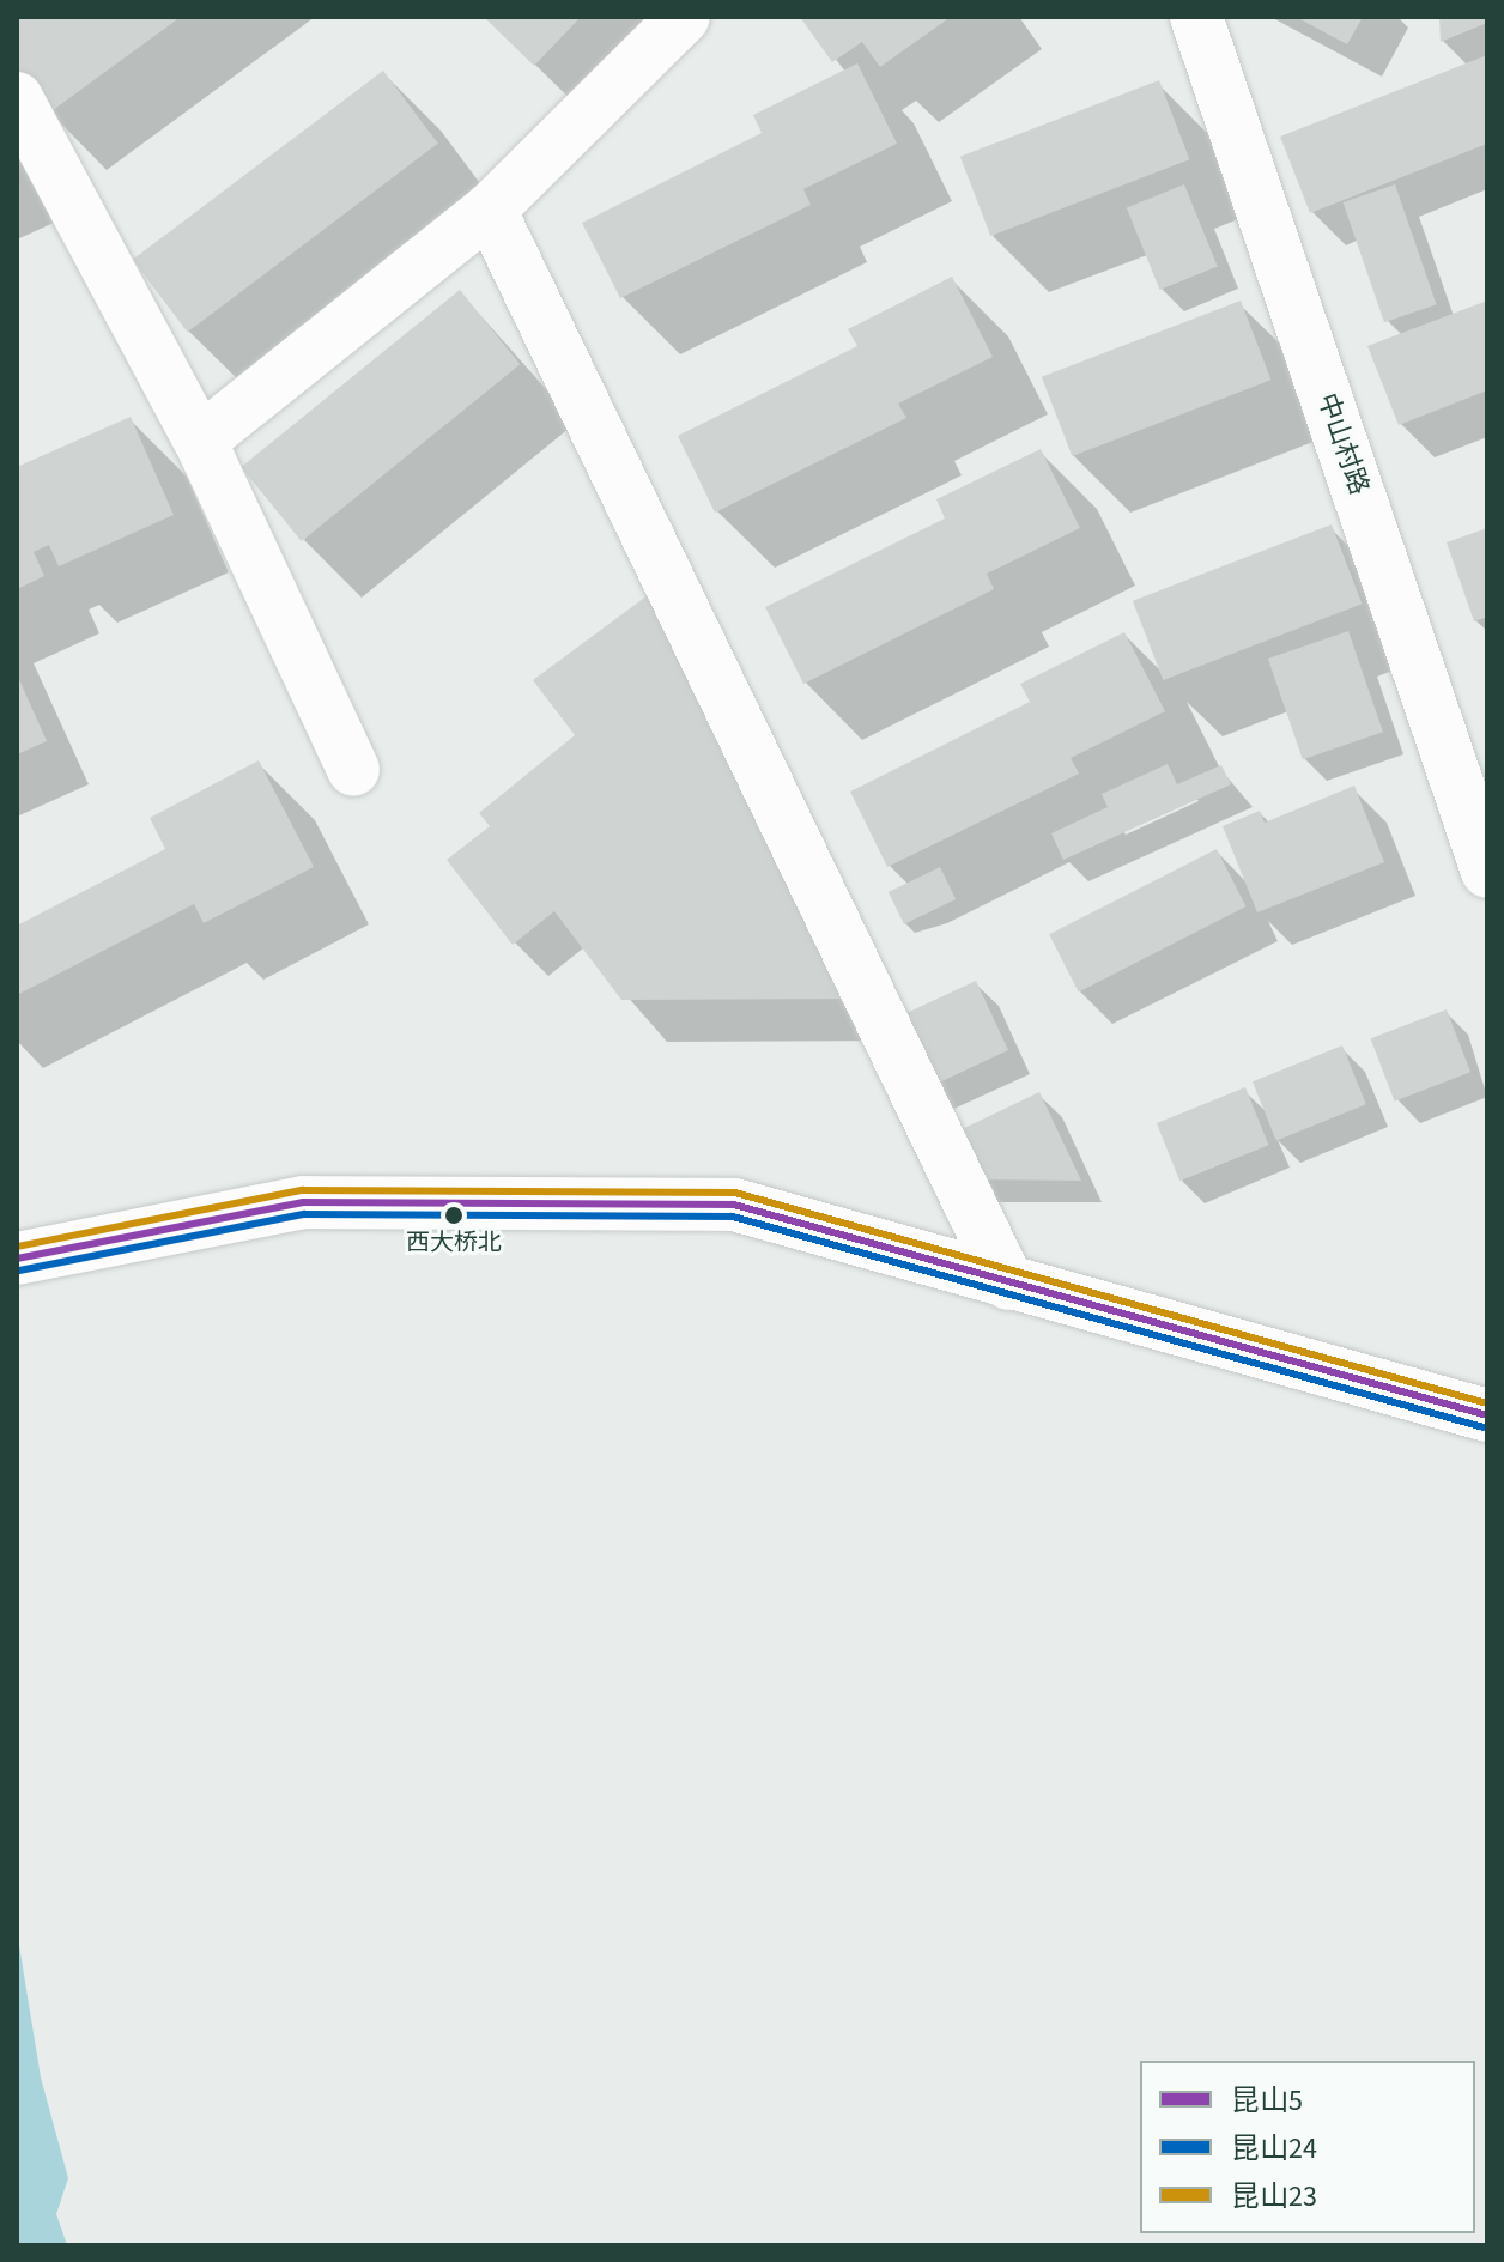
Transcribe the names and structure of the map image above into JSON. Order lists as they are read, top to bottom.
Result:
{
  "streets": {
    "street": ["中山村路"]
  },
  "places": ["西大桥北"],
  "lines": ["transit line 昆山23", "transit line 昆山5", "transit line 昆山24"],
  "legend": ["昆山5", "昆山24", "昆山23"]
}
